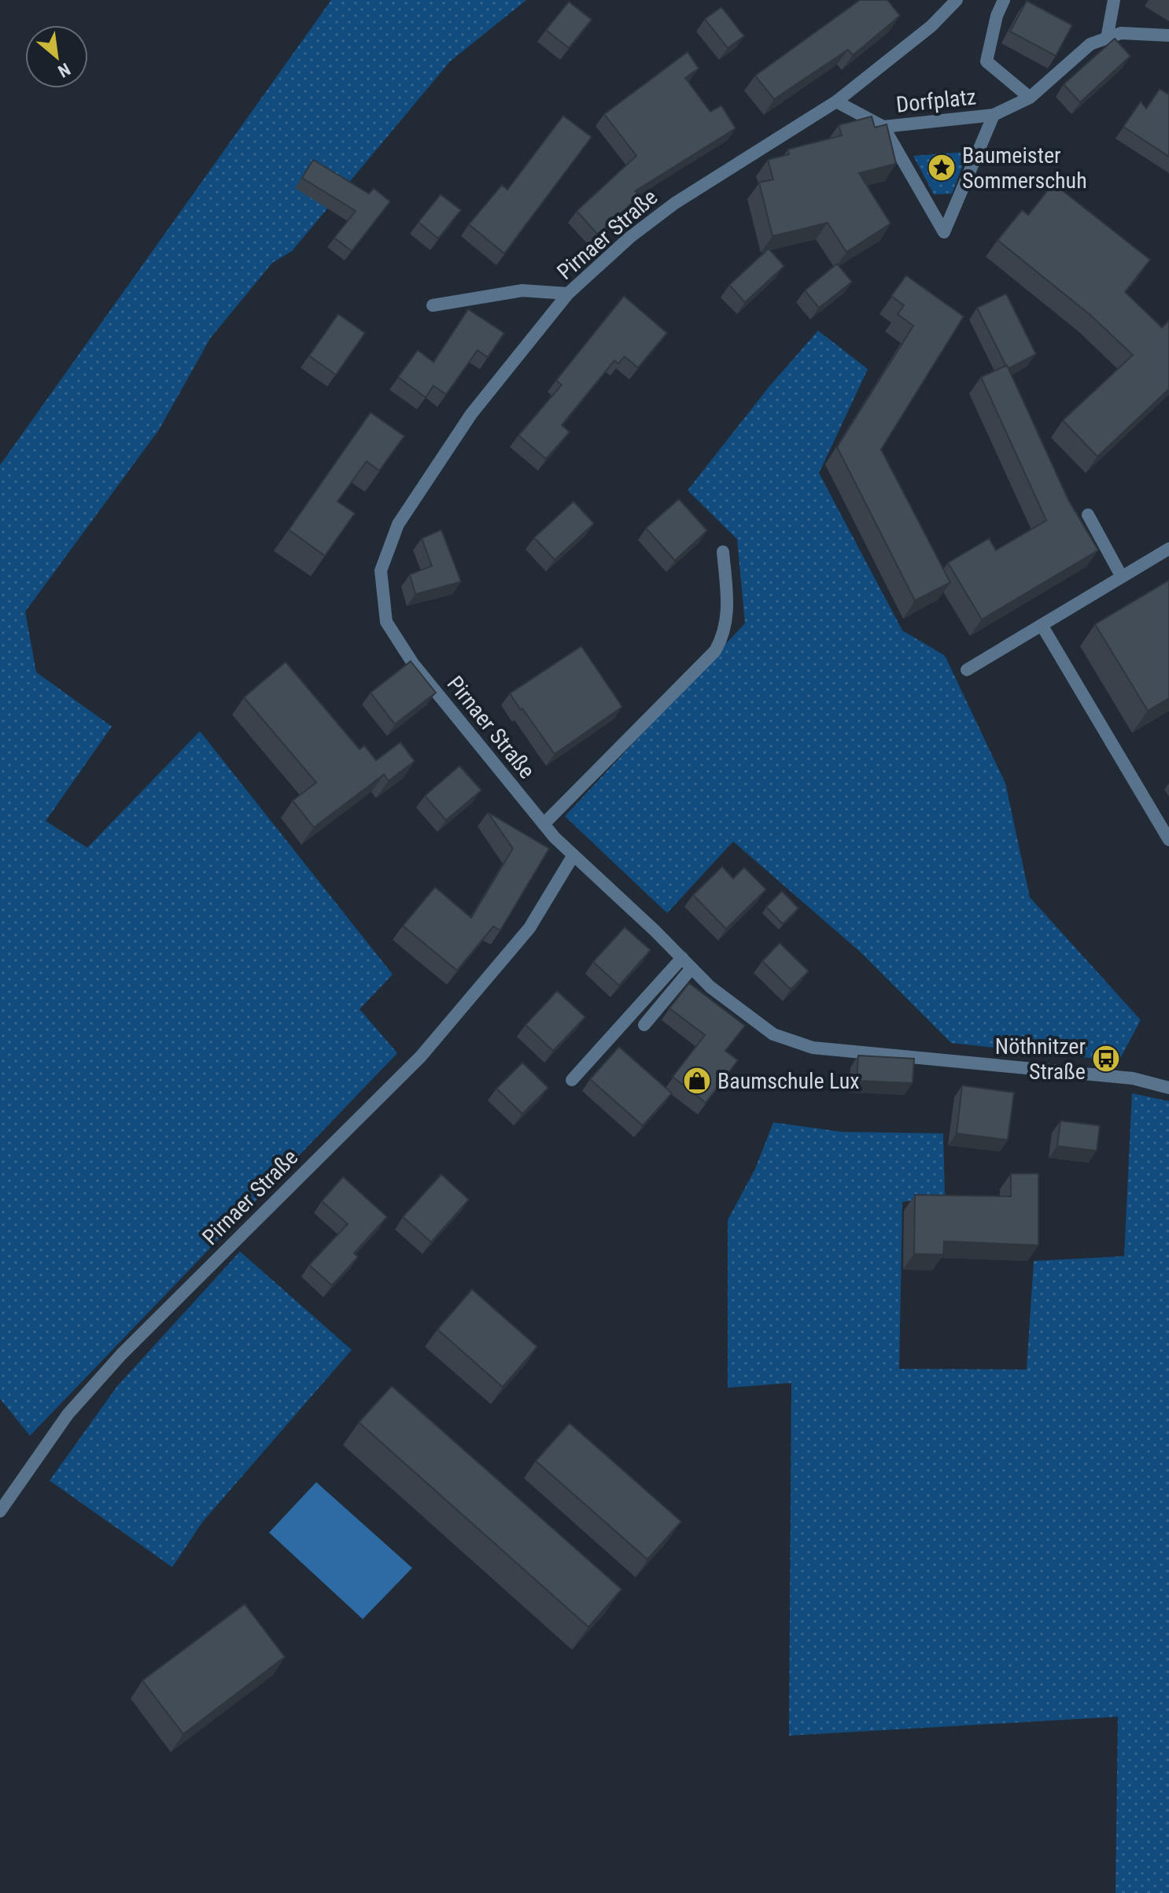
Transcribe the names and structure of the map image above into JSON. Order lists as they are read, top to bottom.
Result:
{
  "streets": {
    "street": ["Dorfplatz", "Pirnaer Straße"]
  },
  "crossings": [
    ["Dorfplatz", "Pirnaer Straße"]
  ],
  "places": {
    "place": ["Baumeister Sommerschuh"],
    "bus stop": ["Nöthnitzer Straße"],
    "shop": ["Baumschule Lux"]
  },
  "north": "bottom right"
}
